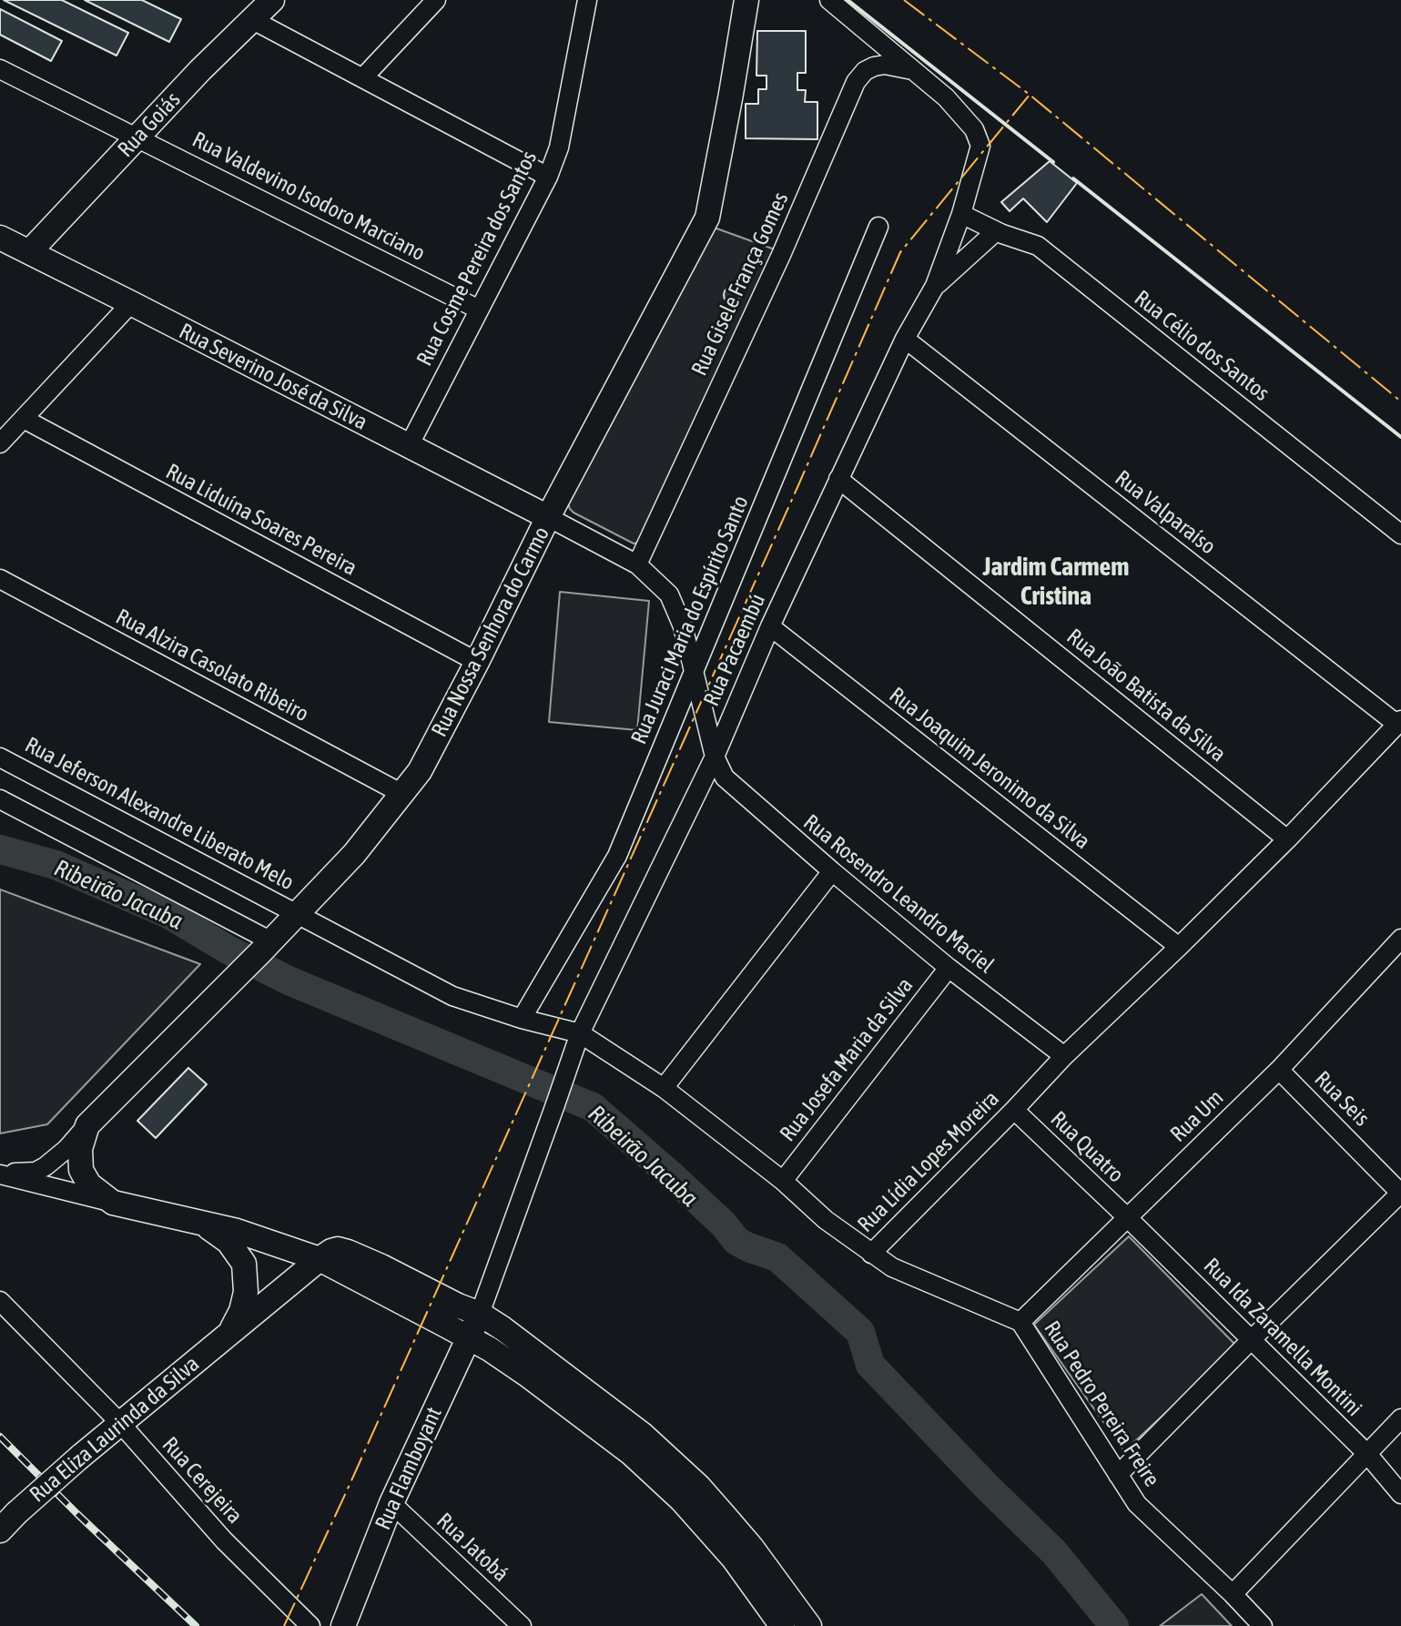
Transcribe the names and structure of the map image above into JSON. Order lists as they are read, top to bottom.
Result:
{
  "streets": {
    "main road": [
      "Rua Goiás",
      "Rua Severino José da Silva",
      "Rua Nossa Senhora do Carmo",
      "Rua Eliza Laurinda da Silva",
      "Rua Flamboyant"
    ],
    "street": [
      "Rua Valdevino Isodoro Marciano",
      "Rua Cosme Pereira dos Santos",
      "Rua Gisele França Gomes",
      "Rua Célio dos Santos",
      "Rua Valparaíso",
      "Rua Liduína Soares Pereira",
      "Rua Juraci Maria do Espírito Santo",
      "Rua Pacaembú",
      "Rua Alzira Casolato Ribeiro",
      "Rua João Batista da Silva",
      "Rua Joaquim Jeronimo da Silva",
      "Rua Jeferson Alexandre Liberato Melo",
      "Rua Rosendro Leandro Maciel",
      "Rua Josefa Maria da Silva",
      "Rua Seis",
      "Rua Um",
      "Rua Quatro",
      "Rua Lídia Lopes Moreira",
      "Rua Ida Zaramella Montini",
      "Rua Pedro Pereira Freire",
      "Rua Cerejeira",
      "Rua Jatobá"
    ]
  },
  "crossings": [
    ["Rua Goiás", "Rua Valdevino Isodoro Marciano"],
    ["Rua Goiás", "Rua Severino José da Silva"],
    ["Rua Valdevino Isodoro Marciano", "Rua Cosme Pereira dos Santos"],
    ["Rua Cosme Pereira dos Santos", "Rua Severino José da Silva"],
    ["Rua Gisele França Gomes", "Rua Severino José da Silva"],
    ["Rua Gisele França Gomes", "Rua Pacaembú"],
    ["Rua Célio dos Santos", "Rua Pacaembú"],
    ["Rua Severino José da Silva", "Rua Juraci Maria do Espírito Santo"],
    ["Rua Severino José da Silva", "Rua Nossa Senhora do Carmo"],
    ["Rua Severino José da Silva", "Rua Pacaembú"],
    ["Rua Severino José da Silva", "Rua Rosendro Leandro Maciel"],
    ["Rua Valparaíso", "Rua Pacaembú"],
    ["Rua Valparaíso", "Rua Lídia Lopes Moreira"],
    ["Rua Liduína Soares Pereira", "Rua Nossa Senhora do Carmo"],
    ["Rua Juraci Maria do Espírito Santo", "Rua Lídia Lopes Moreira"],
    ["Rua Nossa Senhora do Carmo", "Rua Alzira Casolato Ribeiro"],
    ["Rua Nossa Senhora do Carmo", "Rua Jeferson Alexandre Liberato Melo"],
    ["Rua Nossa Senhora do Carmo", "Rua Lídia Lopes Moreira"],
    ["Rua Pacaembú", "Rua João Batista da Silva"],
    ["Rua Pacaembú", "Rua Joaquim Jeronimo da Silva"],
    ["Rua Pacaembú", "Rua Rosendro Leandro Maciel"],
    ["Rua Pacaembú", "Rua Lídia Lopes Moreira"],
    ["Rua Pacaembú", "Rua Flamboyant"],
    ["Rua João Batista da Silva", "Rua Lídia Lopes Moreira"],
    ["Rua Joaquim Jeronimo da Silva", "Rua Lídia Lopes Moreira"],
    ["Rua Jeferson Alexandre Liberato Melo", "Rua Lídia Lopes Moreira"],
    ["Rua Rosendro Leandro Maciel", "Rua Josefa Maria da Silva"],
    ["Rua Rosendro Leandro Maciel", "Rua Lídia Lopes Moreira"],
    ["Rua Josefa Maria da Silva", "Rua Lídia Lopes Moreira"],
    ["Rua Seis", "Rua Um"],
    ["Rua Um", "Rua Quatro"],
    ["Rua Um", "Rua Ida Zaramella Montini"],
    ["Rua Um", "Rua Pedro Pereira Freire"],
    ["Rua Quatro", "Rua Lídia Lopes Moreira"],
    ["Rua Quatro", "Rua Ida Zaramella Montini"],
    ["Rua Lídia Lopes Moreira", "Rua Pedro Pereira Freire"],
    ["Rua Eliza Laurinda da Silva", "Rua Cerejeira"],
    ["Rua Flamboyant", "Rua Jatobá"]
  ],
  "districts": ["Jardim Carmem Cristina"],
  "water": ["Ribeirão Jacuba"]
}
